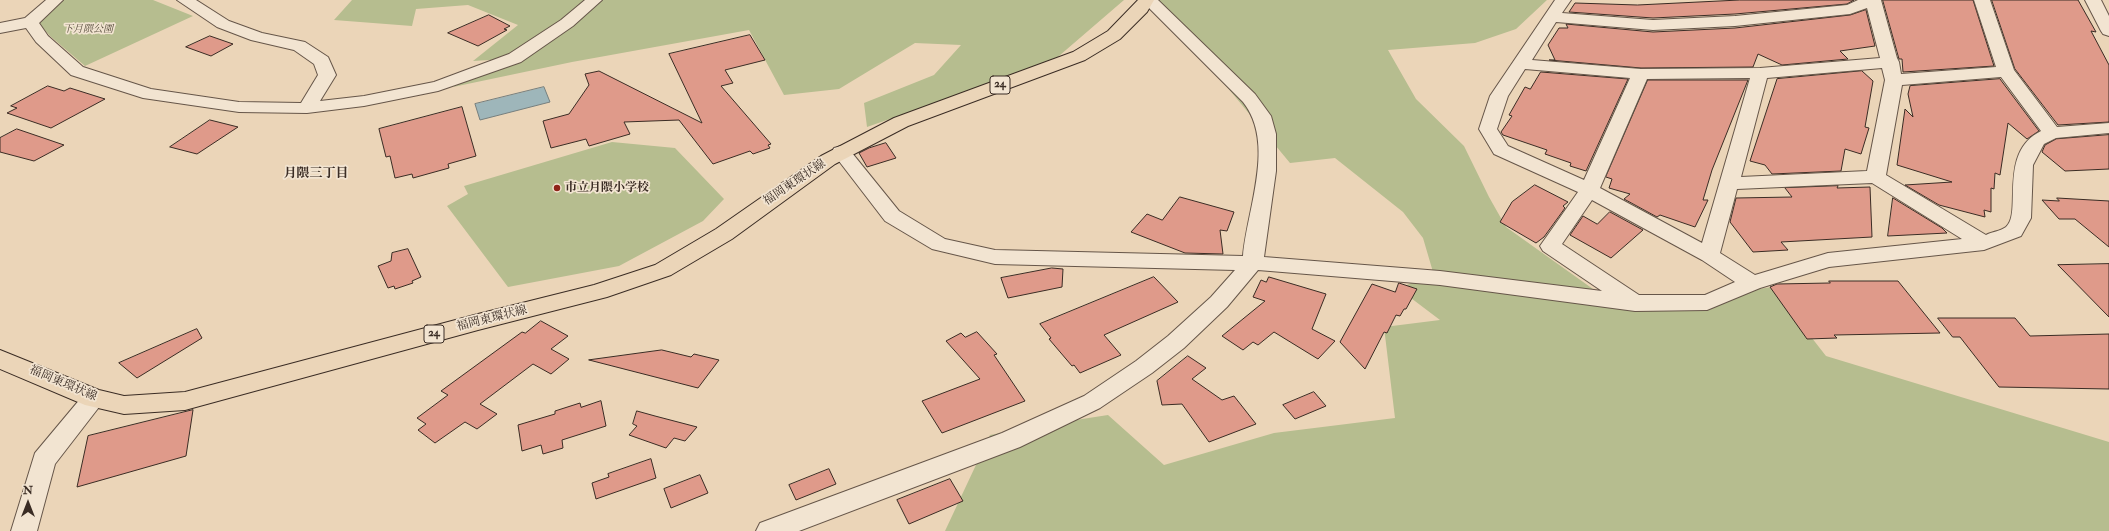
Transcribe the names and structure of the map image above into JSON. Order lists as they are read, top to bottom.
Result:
{
  "streets": {
    "main road": ["24", "福岡東環状線"]
  },
  "crossings": [
    ["24", "福岡東環状線"]
  ],
  "districts": ["月隈三丁目"],
  "parks": ["下月隈公園"],
  "places": ["市立月隈小学校"],
  "north": "top"
}
